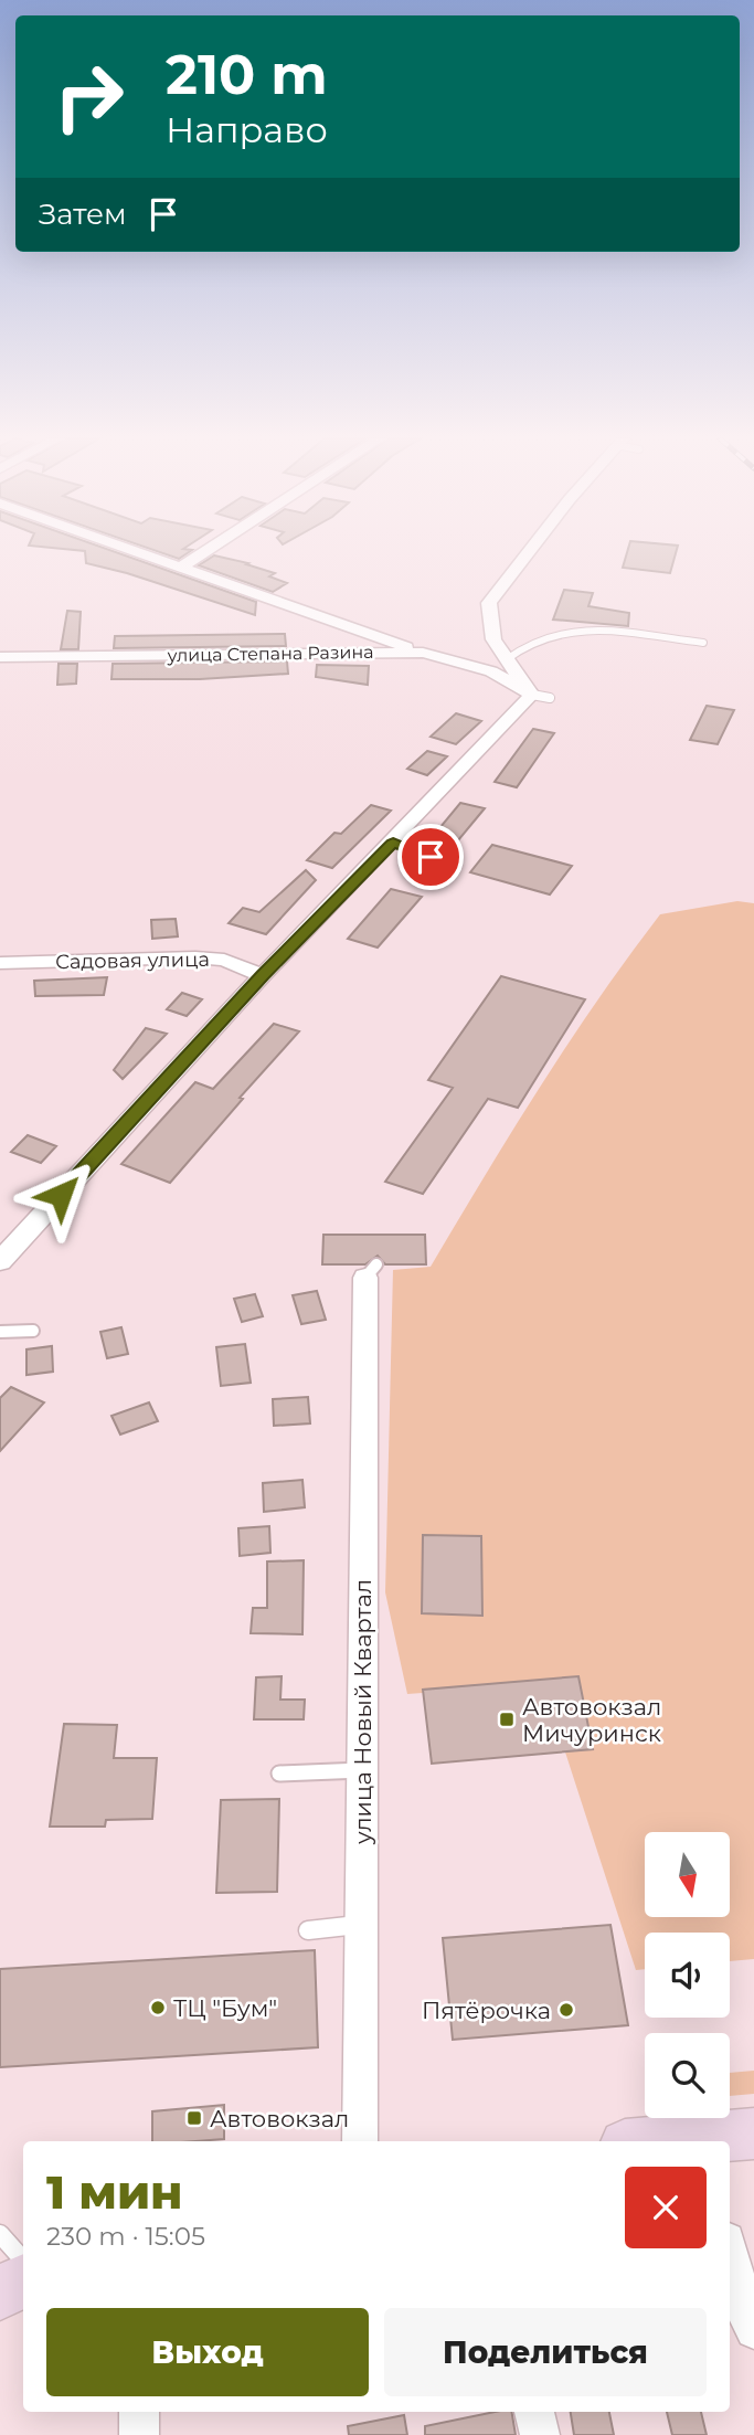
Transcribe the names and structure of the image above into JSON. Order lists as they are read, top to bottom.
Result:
{
  "streets": {
    "street": ["улица Степана Разина", "Садовая улица", "улица Новый Квартал"]
  },
  "places": {
    "transit": ["Автовокзал Мичуринск", "Автовокзал"],
    "other": ["ТЦ \"Бум\"", "Пятёрочка"]
  },
  "north": "bottom",
  "page": {
    "turn": ["210 m", "Направо"],
    "then": "Затем",
    "heading": ["1 мин", "230 m · 15:05"],
    "buttons": ["Выход", "Поделиться"]
  }
}
